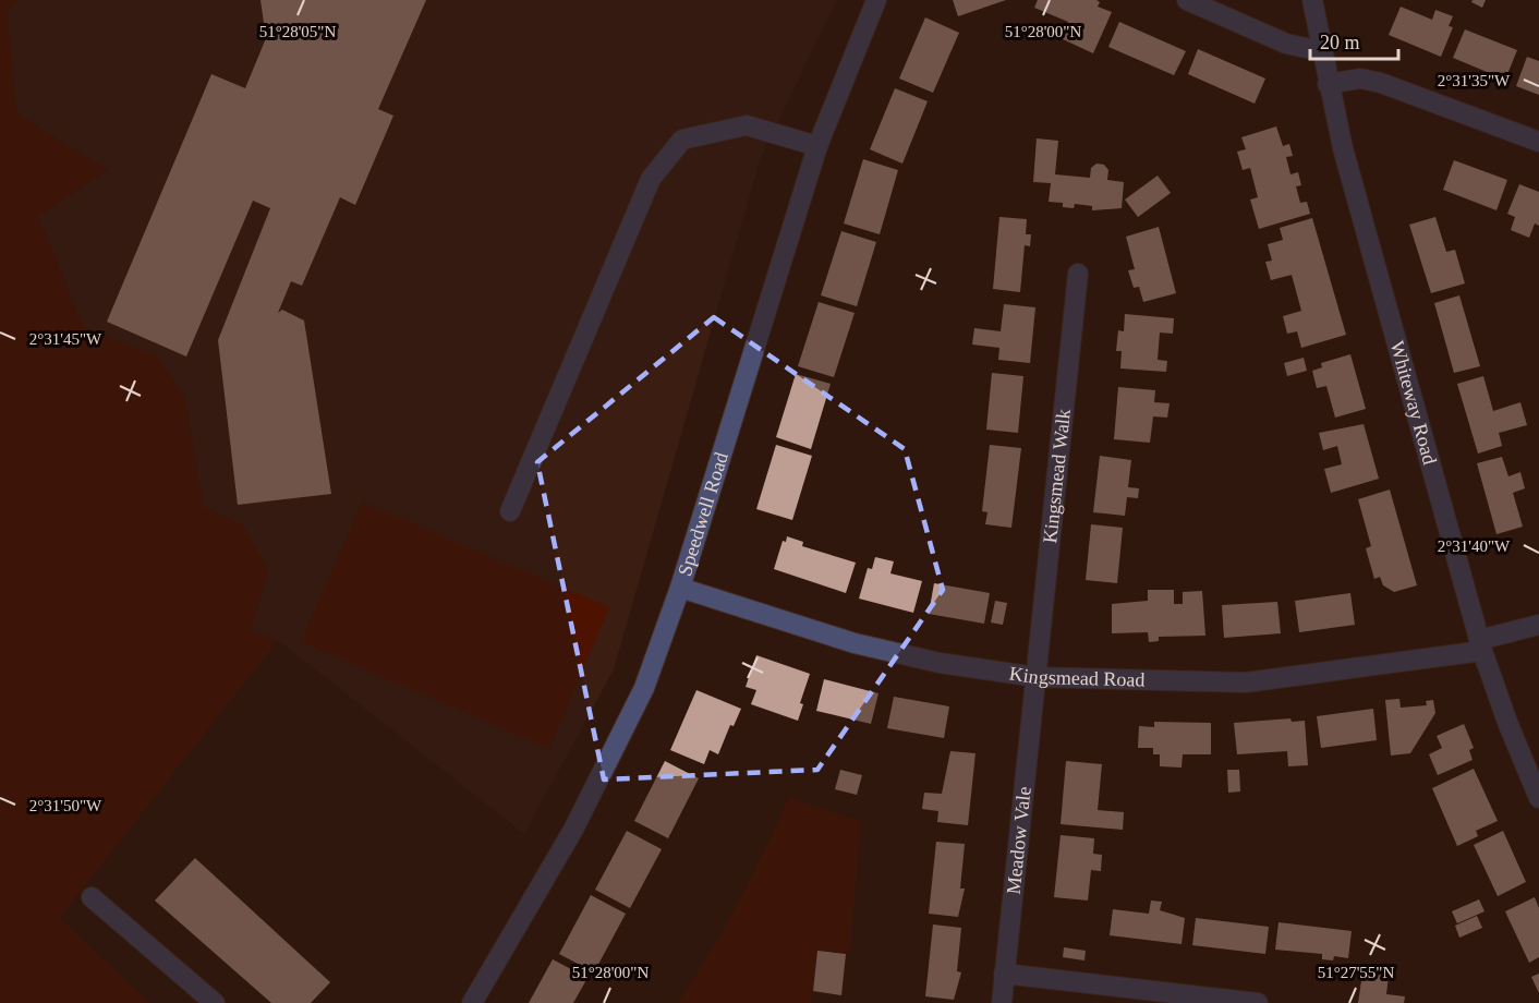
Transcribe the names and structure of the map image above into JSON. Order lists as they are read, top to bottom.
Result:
{
  "streets": {
    "street": [
      "Whiteway Road",
      "Kingsmead Walk",
      "Speedwell Road",
      "Kingsmead Road",
      "Meadow Vale"
    ]
  },
  "crossings": [
    ["Whiteway Road", "Kingsmead Road"],
    ["Kingsmead Walk", "Kingsmead Road"],
    ["Kingsmead Walk", "Meadow Vale"],
    ["Speedwell Road", "Kingsmead Road"],
    ["Kingsmead Road", "Meadow Vale"]
  ],
  "scale_bar": "20 m",
  "coordinates": [
    "51°28'05\"N",
    "51°28'00\"N",
    "2°31'35\"W",
    "2°31'45\"W",
    "2°31'40\"W",
    "2°31'50\"W",
    "51°27'55\"N"
  ]
}
